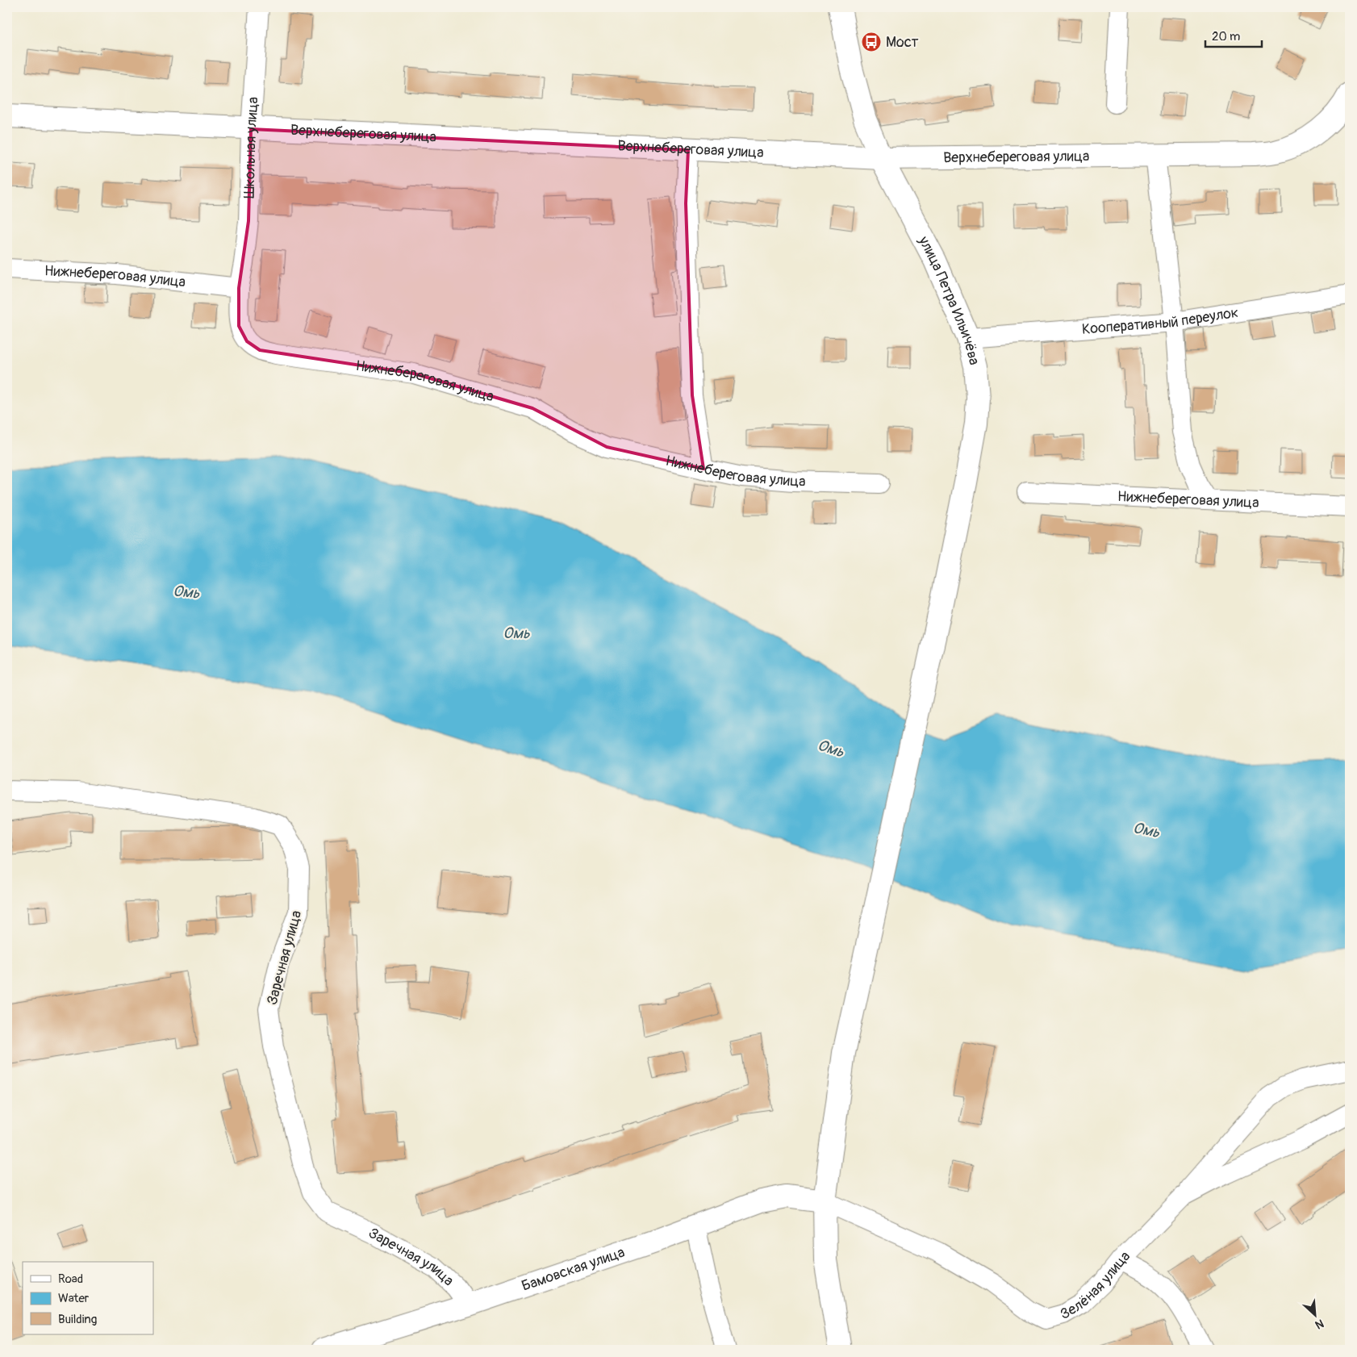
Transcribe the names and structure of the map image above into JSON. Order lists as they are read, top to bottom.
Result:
{
  "streets": {
    "street": [
      "Верхнебереговая улица",
      "Школьная улица",
      "Нижнебереговая улица",
      "улица Петра Ильичёва",
      "Кооперативный переулок",
      "Заречная улица",
      "Бамовская улица",
      "Зелёная улица"
    ]
  },
  "crossings": [
    ["Верхнебереговая улица", "Школьная улица"],
    ["Верхнебереговая улица", "улица Петра Ильичёва"],
    ["Школьная улица", "Нижнебереговая улица"],
    ["улица Петра Ильичёва", "Кооперативный переулок"],
    ["улица Петра Ильичёва", "Бамовская улица"],
    ["улица Петра Ильичёва", "Зелёная улица"],
    ["Заречная улица", "Бамовская улица"],
    ["Бамовская улица", "Зелёная улица"]
  ],
  "water": ["Омь"],
  "places": {
    "bus stop": ["Мост"]
  },
  "legend": ["Road", "Water", "Building"],
  "scale_bar": "20 m",
  "north": "bottom right"
}
